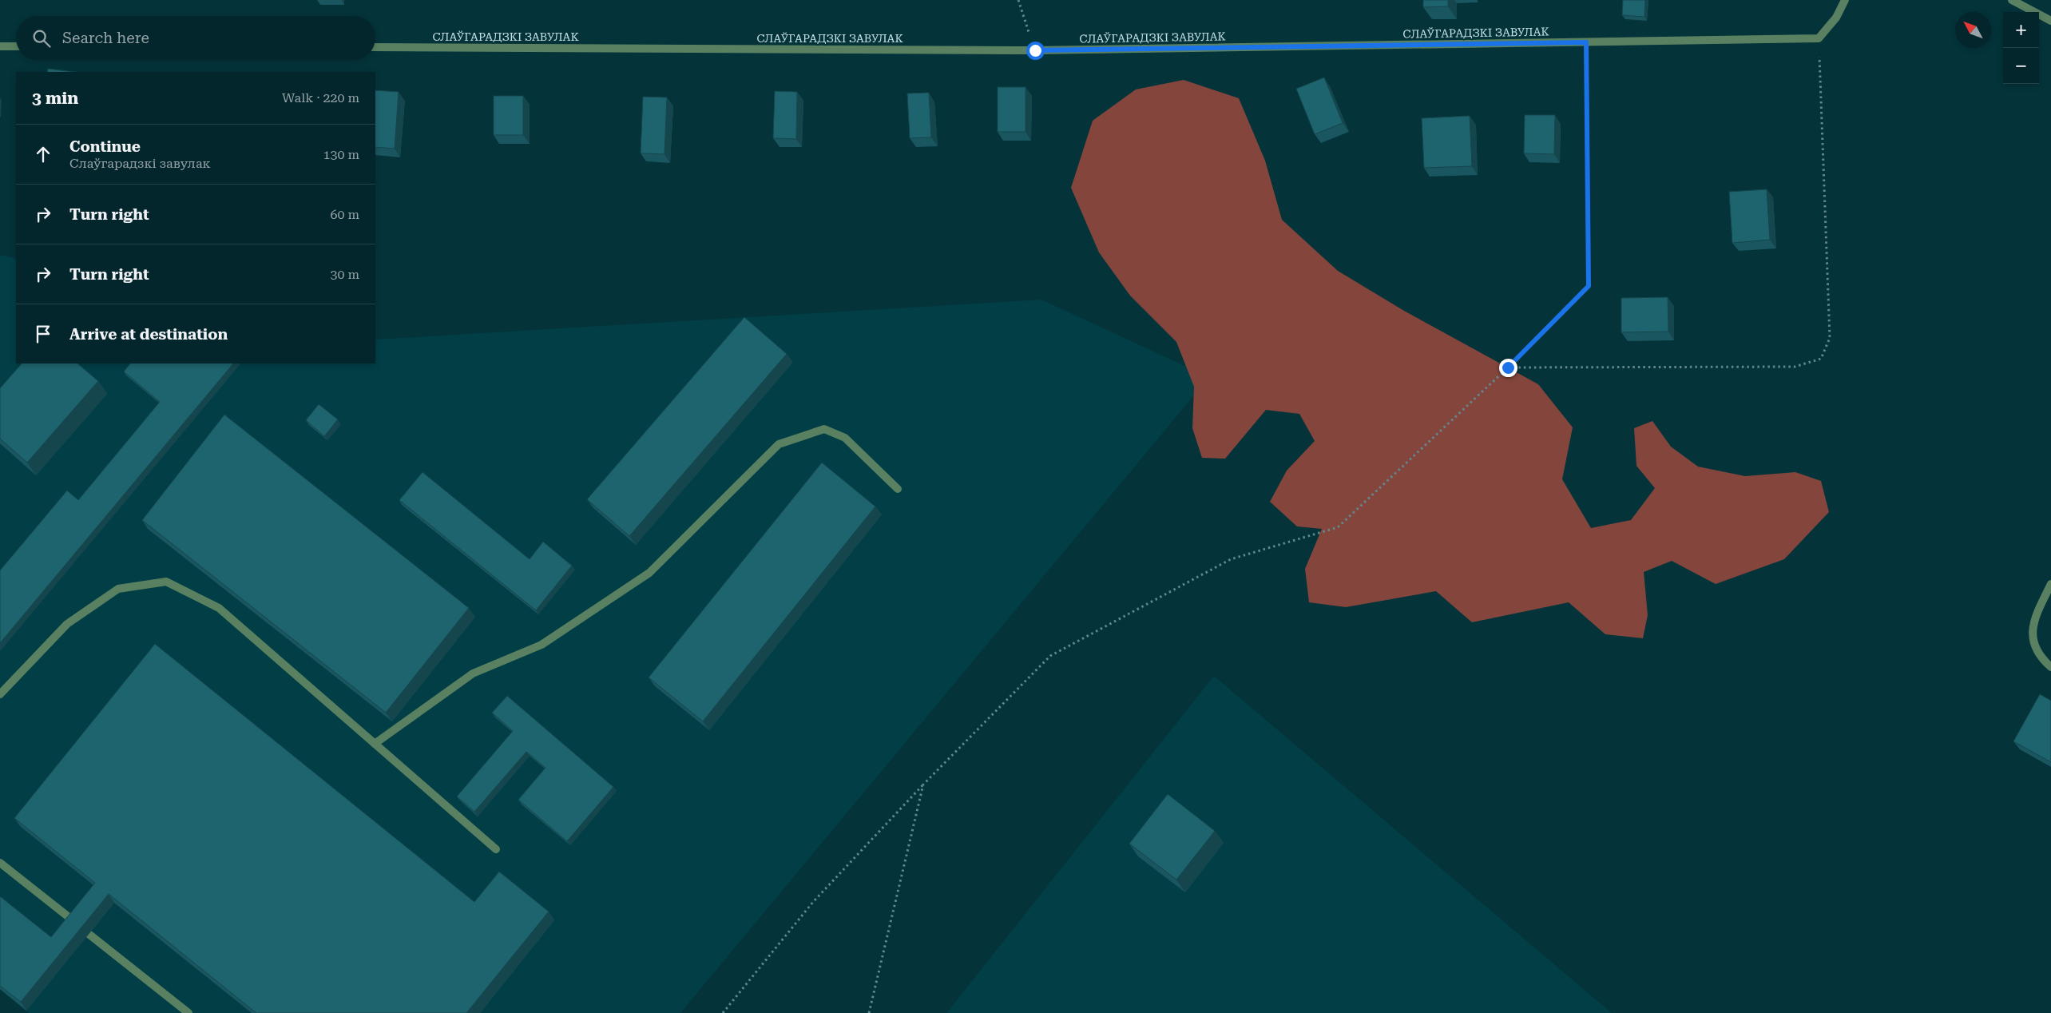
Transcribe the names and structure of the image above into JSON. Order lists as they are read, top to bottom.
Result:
{
  "streets": {
    "street": ["СЛАЎГАРАДЗКІ ЗАВУЛАК"]
  },
  "north": "top left",
  "page": {
    "map_buttons": ["+", "−"],
    "search": "Search here",
    "heading": ["3 min", "Walk · 220 m"],
    "list": [
      ["Continue", "Слаўгарадзкі завулак", "130 m"],
      ["Turn right", "60 m"],
      ["Turn right", "30 m"],
      "Arrive at destination"
    ]
  }
}
